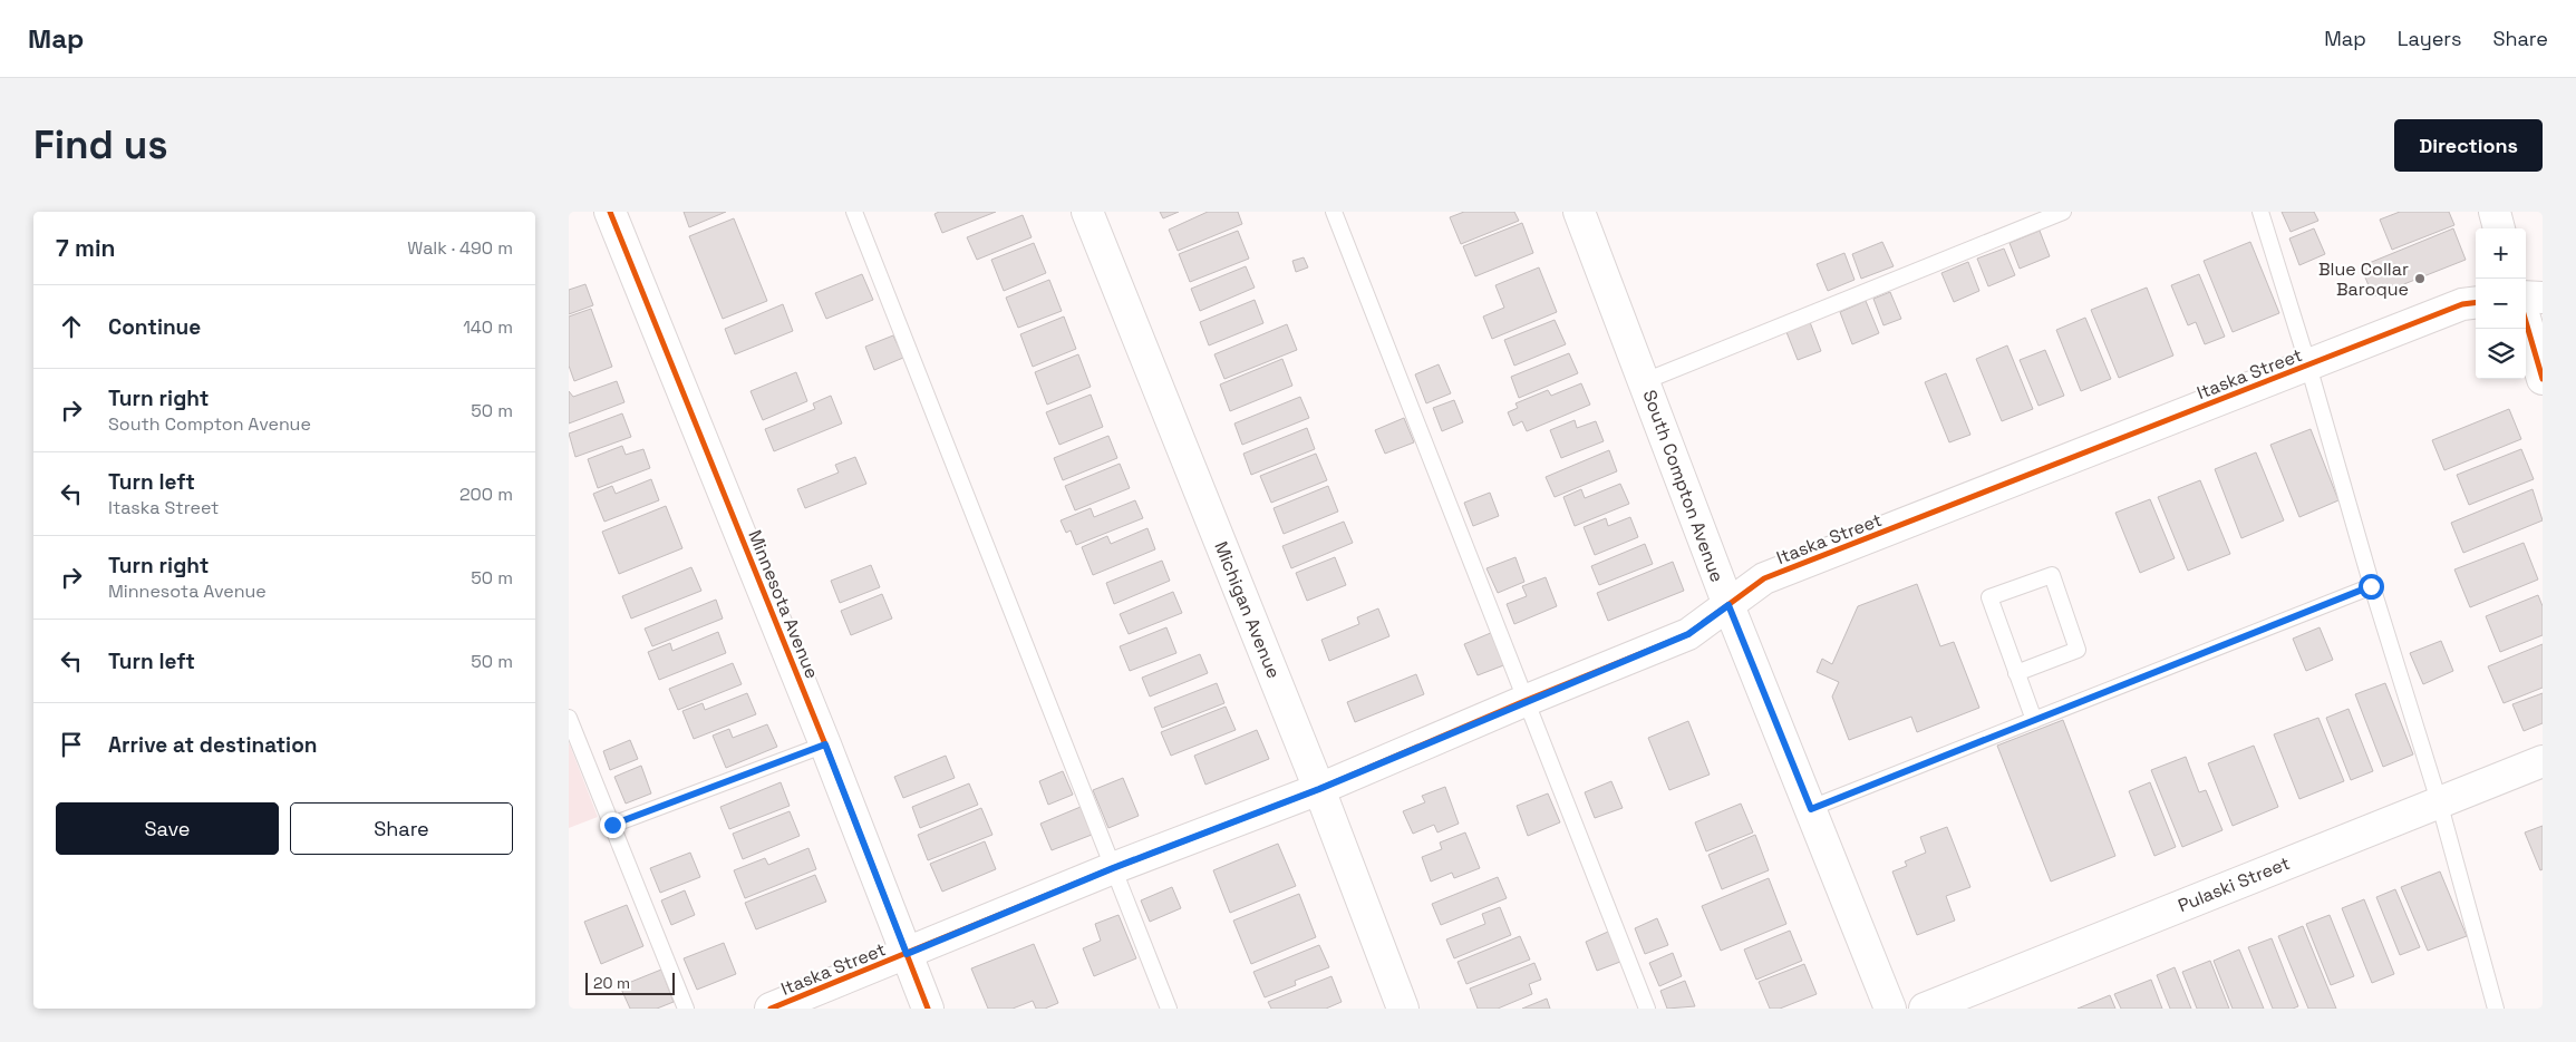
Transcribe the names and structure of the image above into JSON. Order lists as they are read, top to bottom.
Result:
{
  "streets": {
    "street": [
      "Itaska Street",
      "South Compton Avenue",
      "Minnesota Avenue",
      "Michigan Avenue",
      "Pulaski Street"
    ]
  },
  "crossings": [
    ["Itaska Street", "South Compton Avenue"],
    ["Itaska Street", "Minnesota Avenue"],
    ["Itaska Street", "Michigan Avenue"]
  ],
  "places": ["Blue Collar Baroque"],
  "scale_bar": "20 m",
  "page": {
    "header": "Map",
    "nav": ["Map", "Layers", "Share"],
    "buttons": [
      "Directions",
      ["Save", "Share"]
    ],
    "title": "Find us",
    "heading": ["7 min", "Walk · 490 m"],
    "map_buttons": ["+", "−"],
    "list": [
      ["Continue", "140 m"],
      ["Turn right", "South Compton Avenue", "50 m"],
      ["Turn left", "Itaska Street", "200 m"],
      ["Turn right", "Minnesota Avenue", "50 m"],
      ["Turn left", "50 m"],
      "Arrive at destination"
    ],
    "scale": "20 m"
  }
}
